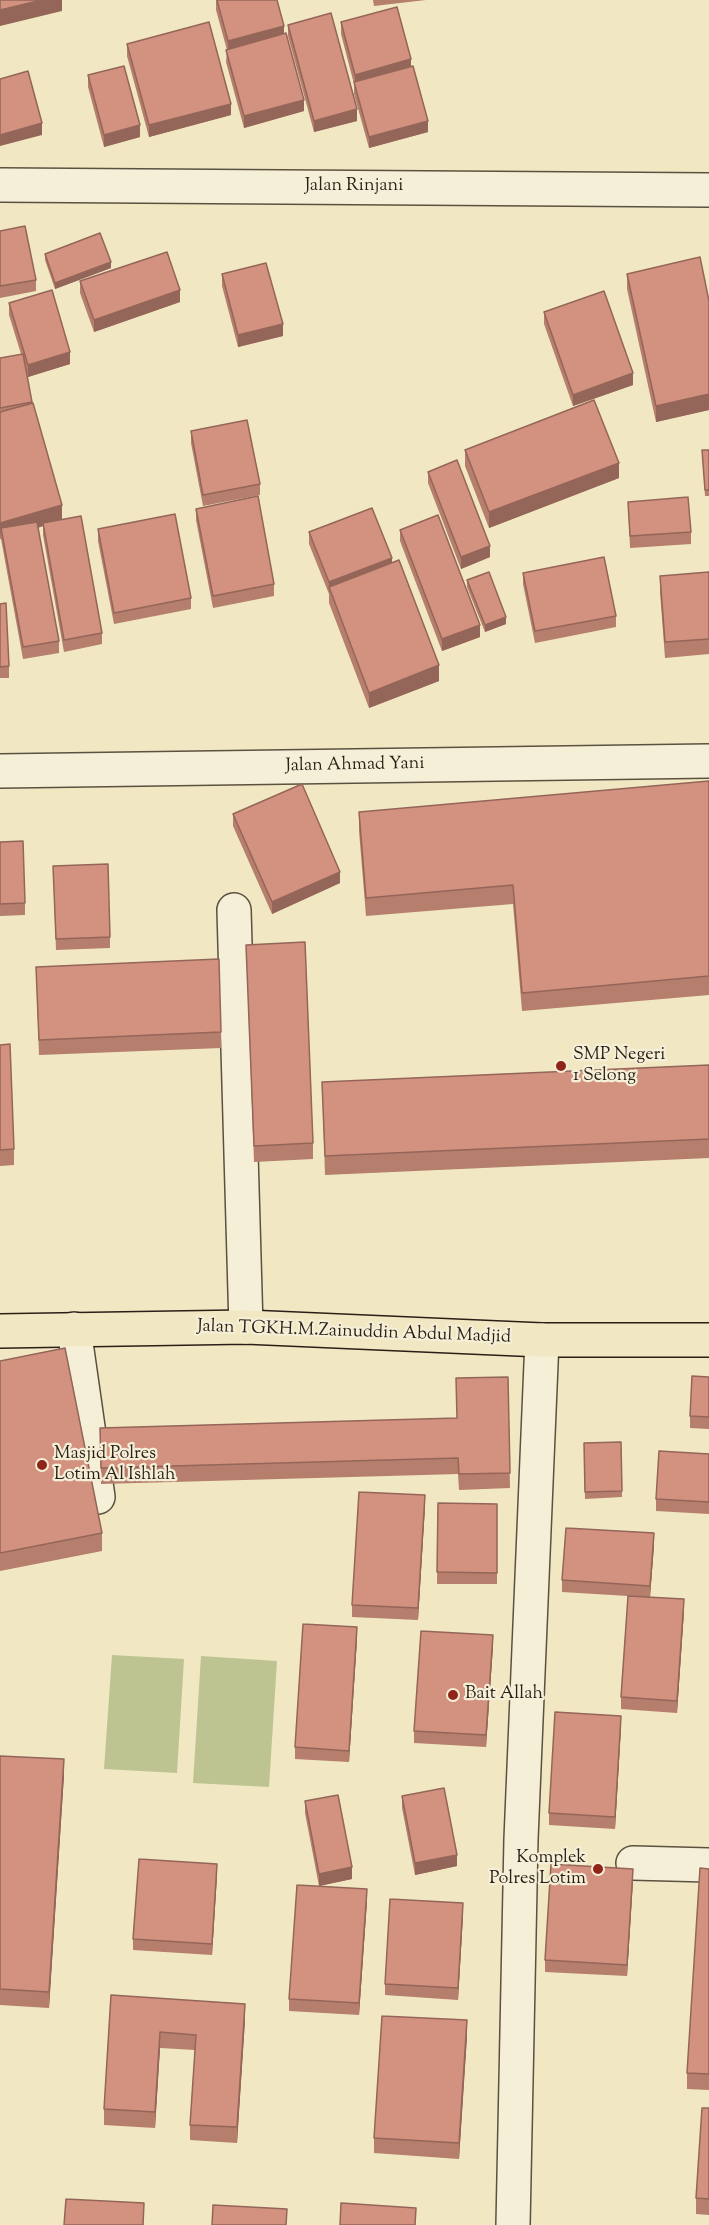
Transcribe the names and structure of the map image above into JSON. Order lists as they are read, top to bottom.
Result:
{
  "streets": {
    "main road": ["Jalan TGKH.M.Zainuddin Abdul Madjid"],
    "street": ["Jalan Rinjani", "Jalan Ahmad Yani"]
  },
  "places": [
    "SMP Negeri 1 Selong",
    "Masjid Polres Lotim Al Ishlah",
    "Bait Allah",
    "Komplek Polres Lotim"
  ]
}
